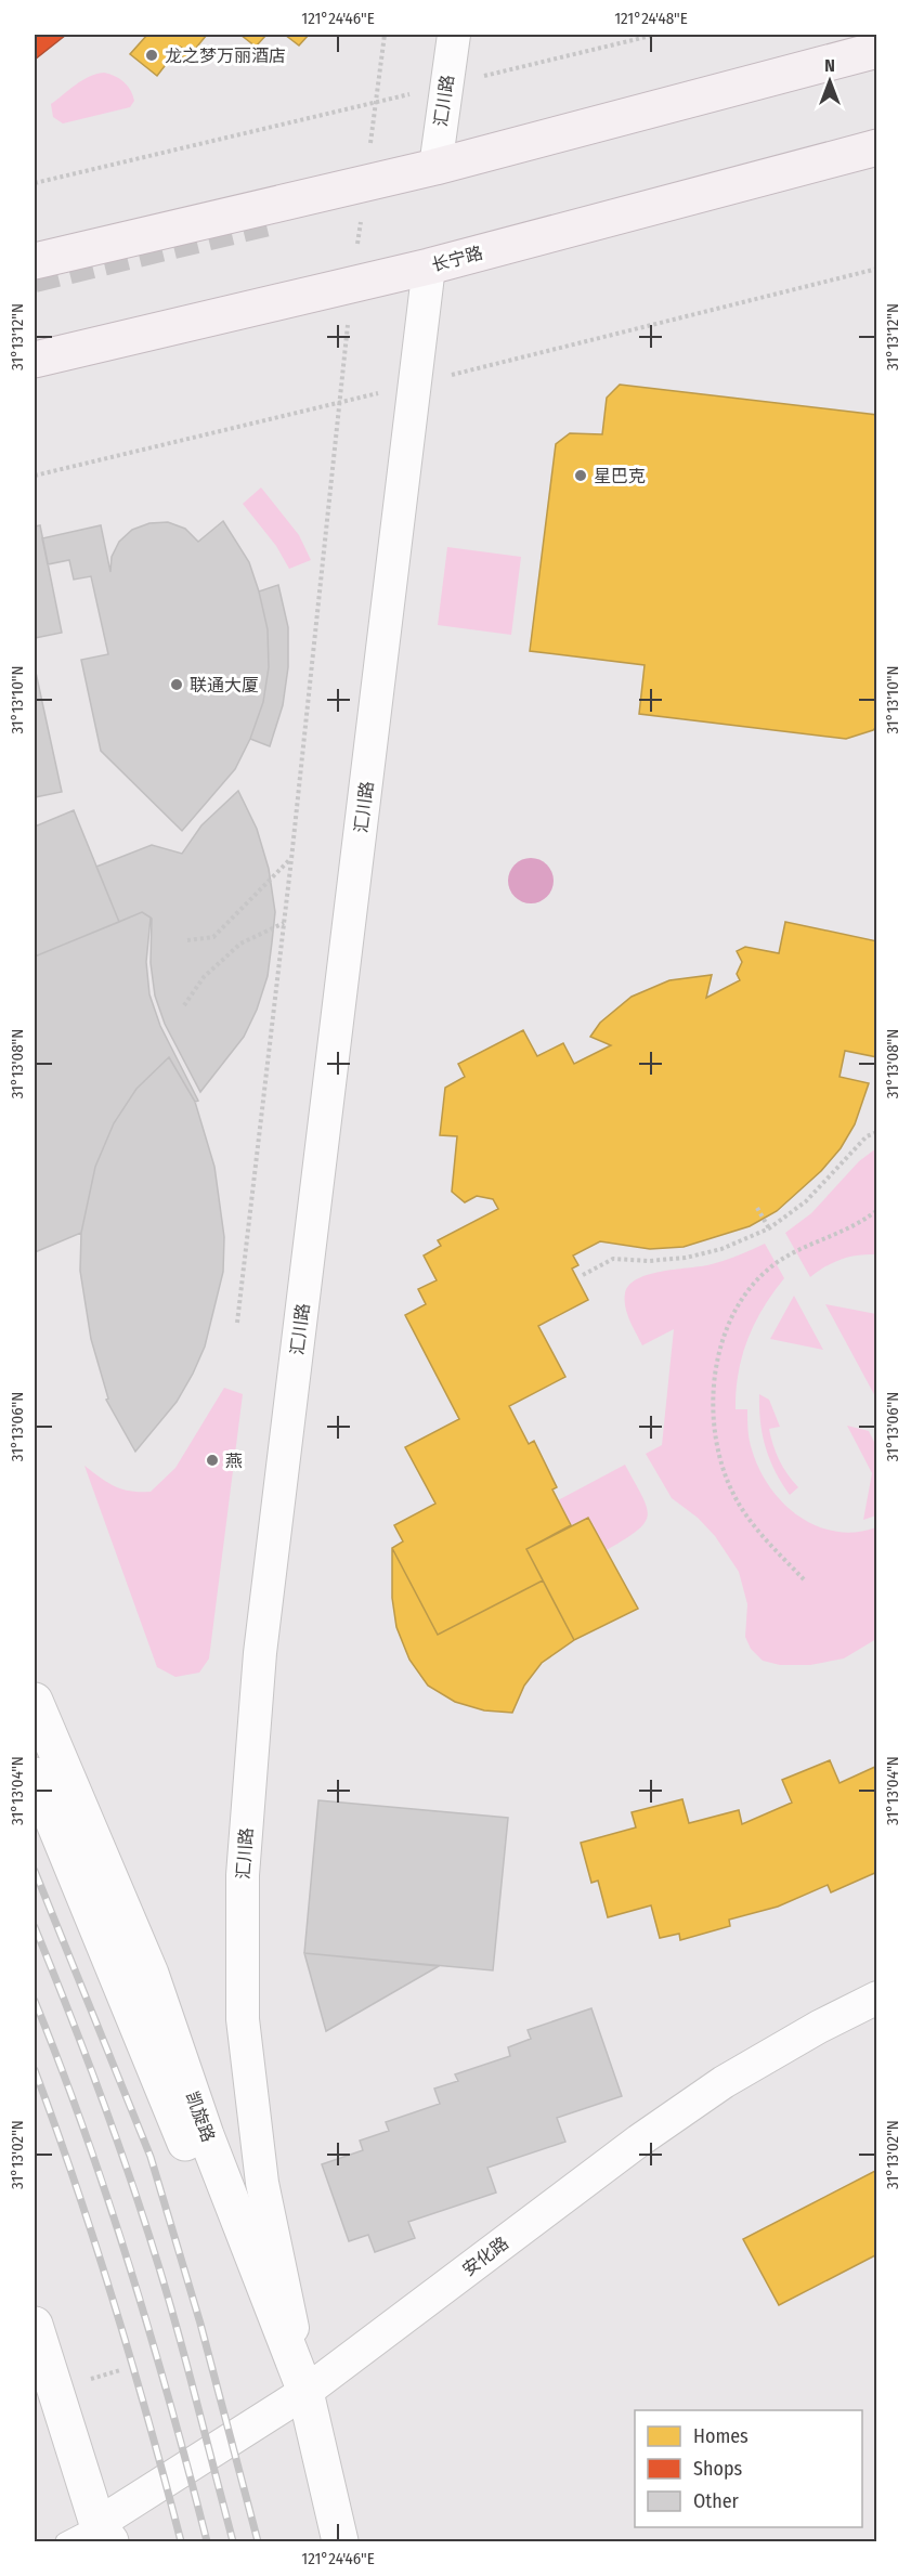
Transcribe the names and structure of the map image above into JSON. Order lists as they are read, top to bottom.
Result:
{
  "streets": {
    "main road": ["长宁路"],
    "street": ["汇川路", "凯旋路", "安化路"]
  },
  "crossings": [
    ["汇川路", "长宁路"],
    ["汇川路", "凯旋路"],
    ["汇川路", "安化路"],
    ["凯旋路", "安化路"]
  ],
  "places": [
    "龙之梦万丽酒店",
    "星巴克",
    "联通大厦",
    "燕"
  ],
  "legend": ["Homes", "Shops", "Other"],
  "north": "top",
  "coordinates": [
    "121°24'46\"E",
    "121°24'48\"E",
    "31°13'12\"N",
    "31°13'10\"N",
    "31°13'08\"N",
    "31°13'06\"N",
    "31°13'04\"N",
    "31°13'02\"N"
  ]
}
